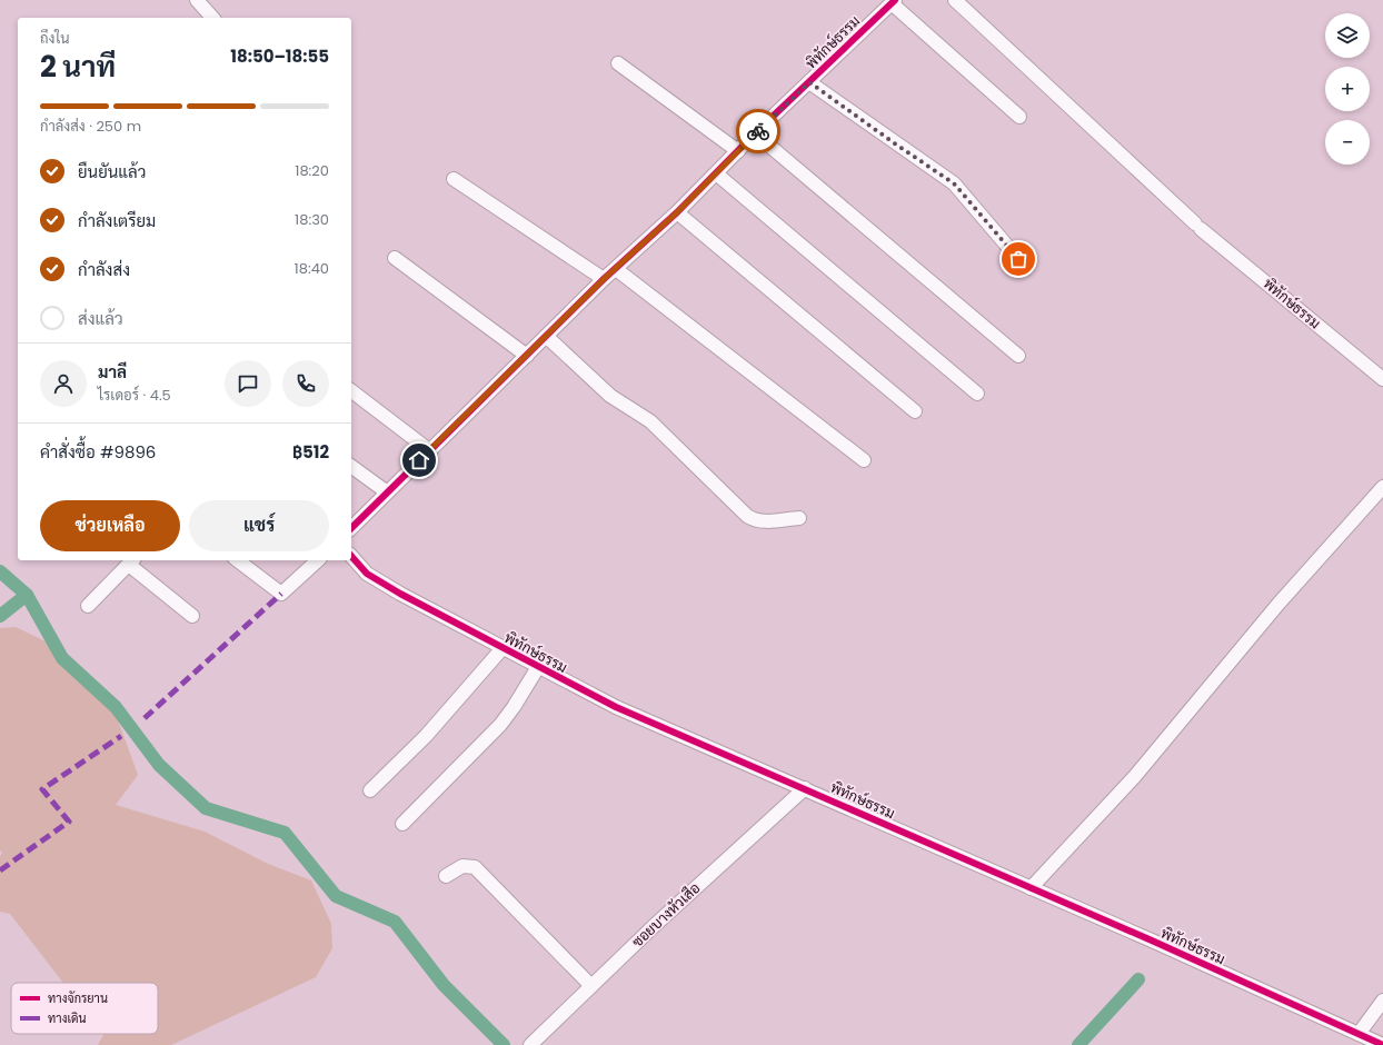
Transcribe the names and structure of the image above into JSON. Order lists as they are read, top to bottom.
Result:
{
  "streets": {
    "street": ["พิทักษ์ธรรม", "ซอยบางหัวเสือ"]
  },
  "crossings": [
    ["พิทักษ์ธรรม", "ซอยบางหัวเสือ"]
  ],
  "legend": ["ทางจักรยาน", "ทางเดิน"],
  "page": {
    "map_buttons": ["+", "−"],
    "heading": ["2 นาที", "ถึงใน", "18:50–18:55"],
    "panel": [
      "มาลี",
      "ไรเดอร์ · 4.5",
      "คำสั่งซื้อ #9896",
      "฿512"
    ],
    "bar": "กำลังส่ง · 250 m",
    "list": [
      ["ยืนยันแล้ว", "18:20"],
      ["กำลังเตรียม", "18:30"],
      ["กำลังส่ง", "18:40"],
      "ส่งแล้ว"
    ],
    "buttons": ["ช่วยเหลือ", "แชร์"]
  }
}
